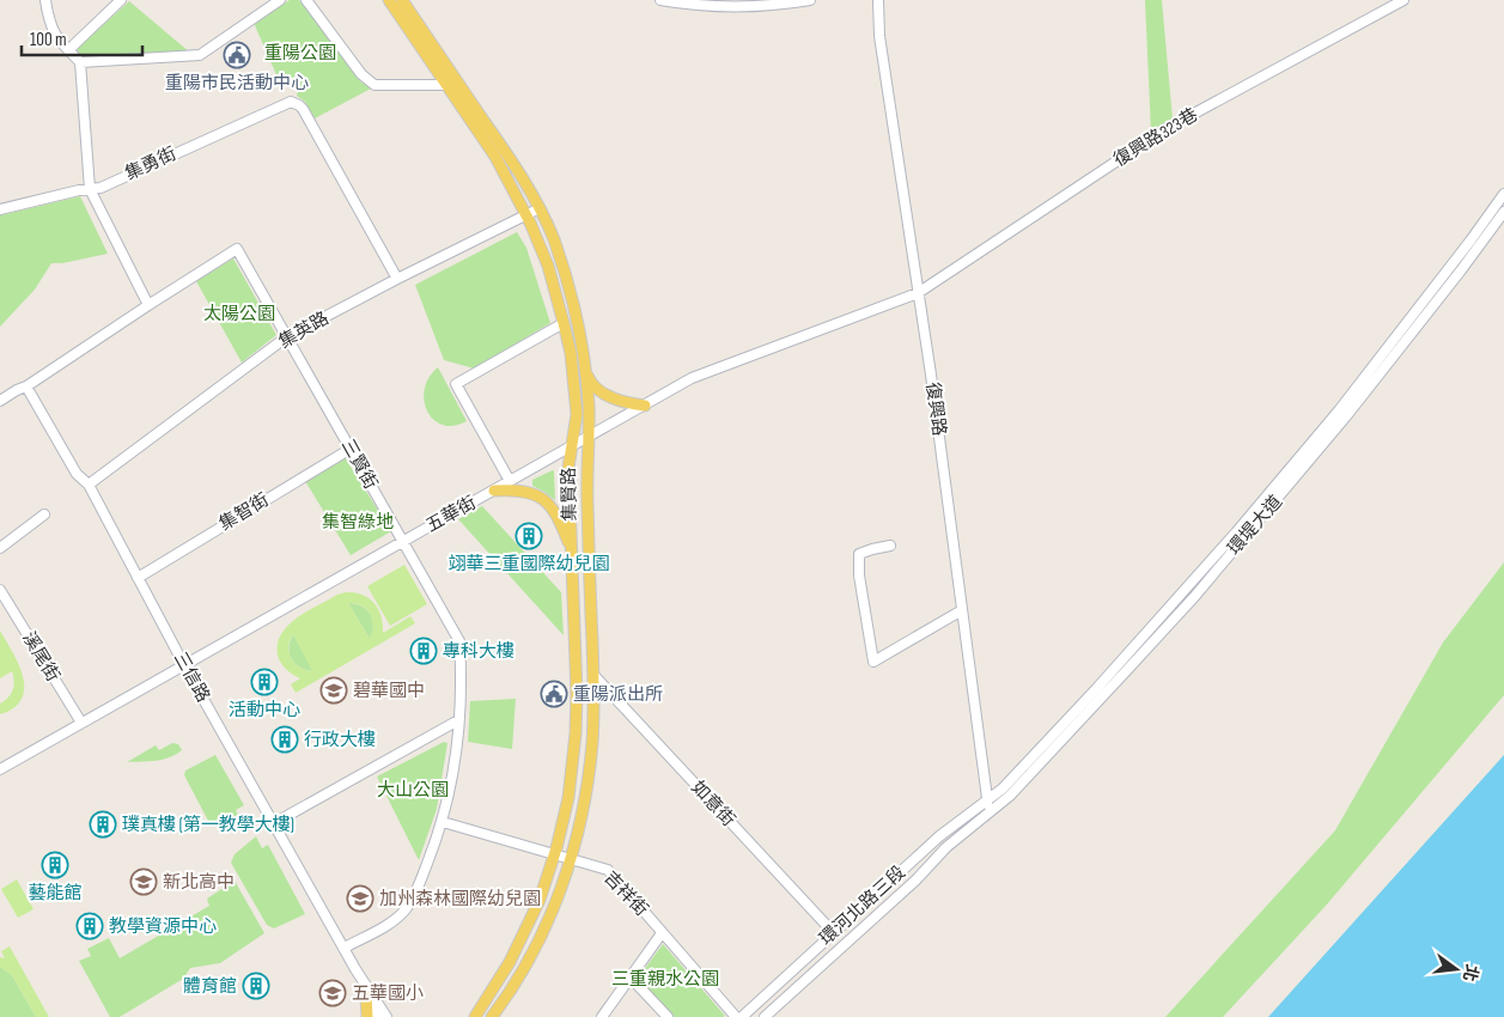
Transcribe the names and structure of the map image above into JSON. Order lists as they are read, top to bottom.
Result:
{
  "streets": {
    "main road": ["集賢路"],
    "street": [
      "復興路323巷",
      "集勇街",
      "集英路",
      "復興路",
      "三賢街",
      "集智街",
      "五華街",
      "環堤大道",
      "溪尾街",
      "三信路",
      "如意街",
      "吉祥街",
      "環河北路三段"
    ]
  },
  "crossings": [
    ["復興路323巷", "復興路"],
    ["復興路323巷", "五華街"],
    ["集勇街", "集英路"],
    ["集英路", "三賢街"],
    ["集英路", "集賢路"],
    ["集英路", "三信路"],
    ["復興路", "五華街"],
    ["復興路", "環堤大道"],
    ["復興路", "環河北路三段"],
    ["三賢街", "集智街"],
    ["三賢街", "五華街"],
    ["三賢街", "三信路"],
    ["三賢街", "吉祥街"],
    ["集賢路", "五華街"],
    ["集賢路", "如意街"],
    ["集賢路", "吉祥街"],
    ["集智街", "三信路"],
    ["五華街", "溪尾街"],
    ["五華街", "三信路"],
    ["環堤大道", "環河北路三段"],
    ["如意街", "環河北路三段"]
  ],
  "parks": [
    "重陽公園",
    "太陽公園",
    "集智綠地",
    "大山公園",
    "三重親水公園"
  ],
  "places": {
    "public building": ["重陽市民活動中心", "重陽派出所"],
    "building": [
      "翊華三重國際幼兒園",
      "專科大樓",
      "活動中心",
      "行政大樓",
      "璞真樓 (第一教學大樓)",
      "藝能館",
      "教學資源中心",
      "體育館"
    ],
    "school or university": [
      "碧華國中",
      "新北高中",
      "加州森林國際幼兒園",
      "五華國小"
    ]
  },
  "scale_bar": "100 m",
  "north": "right"
}
